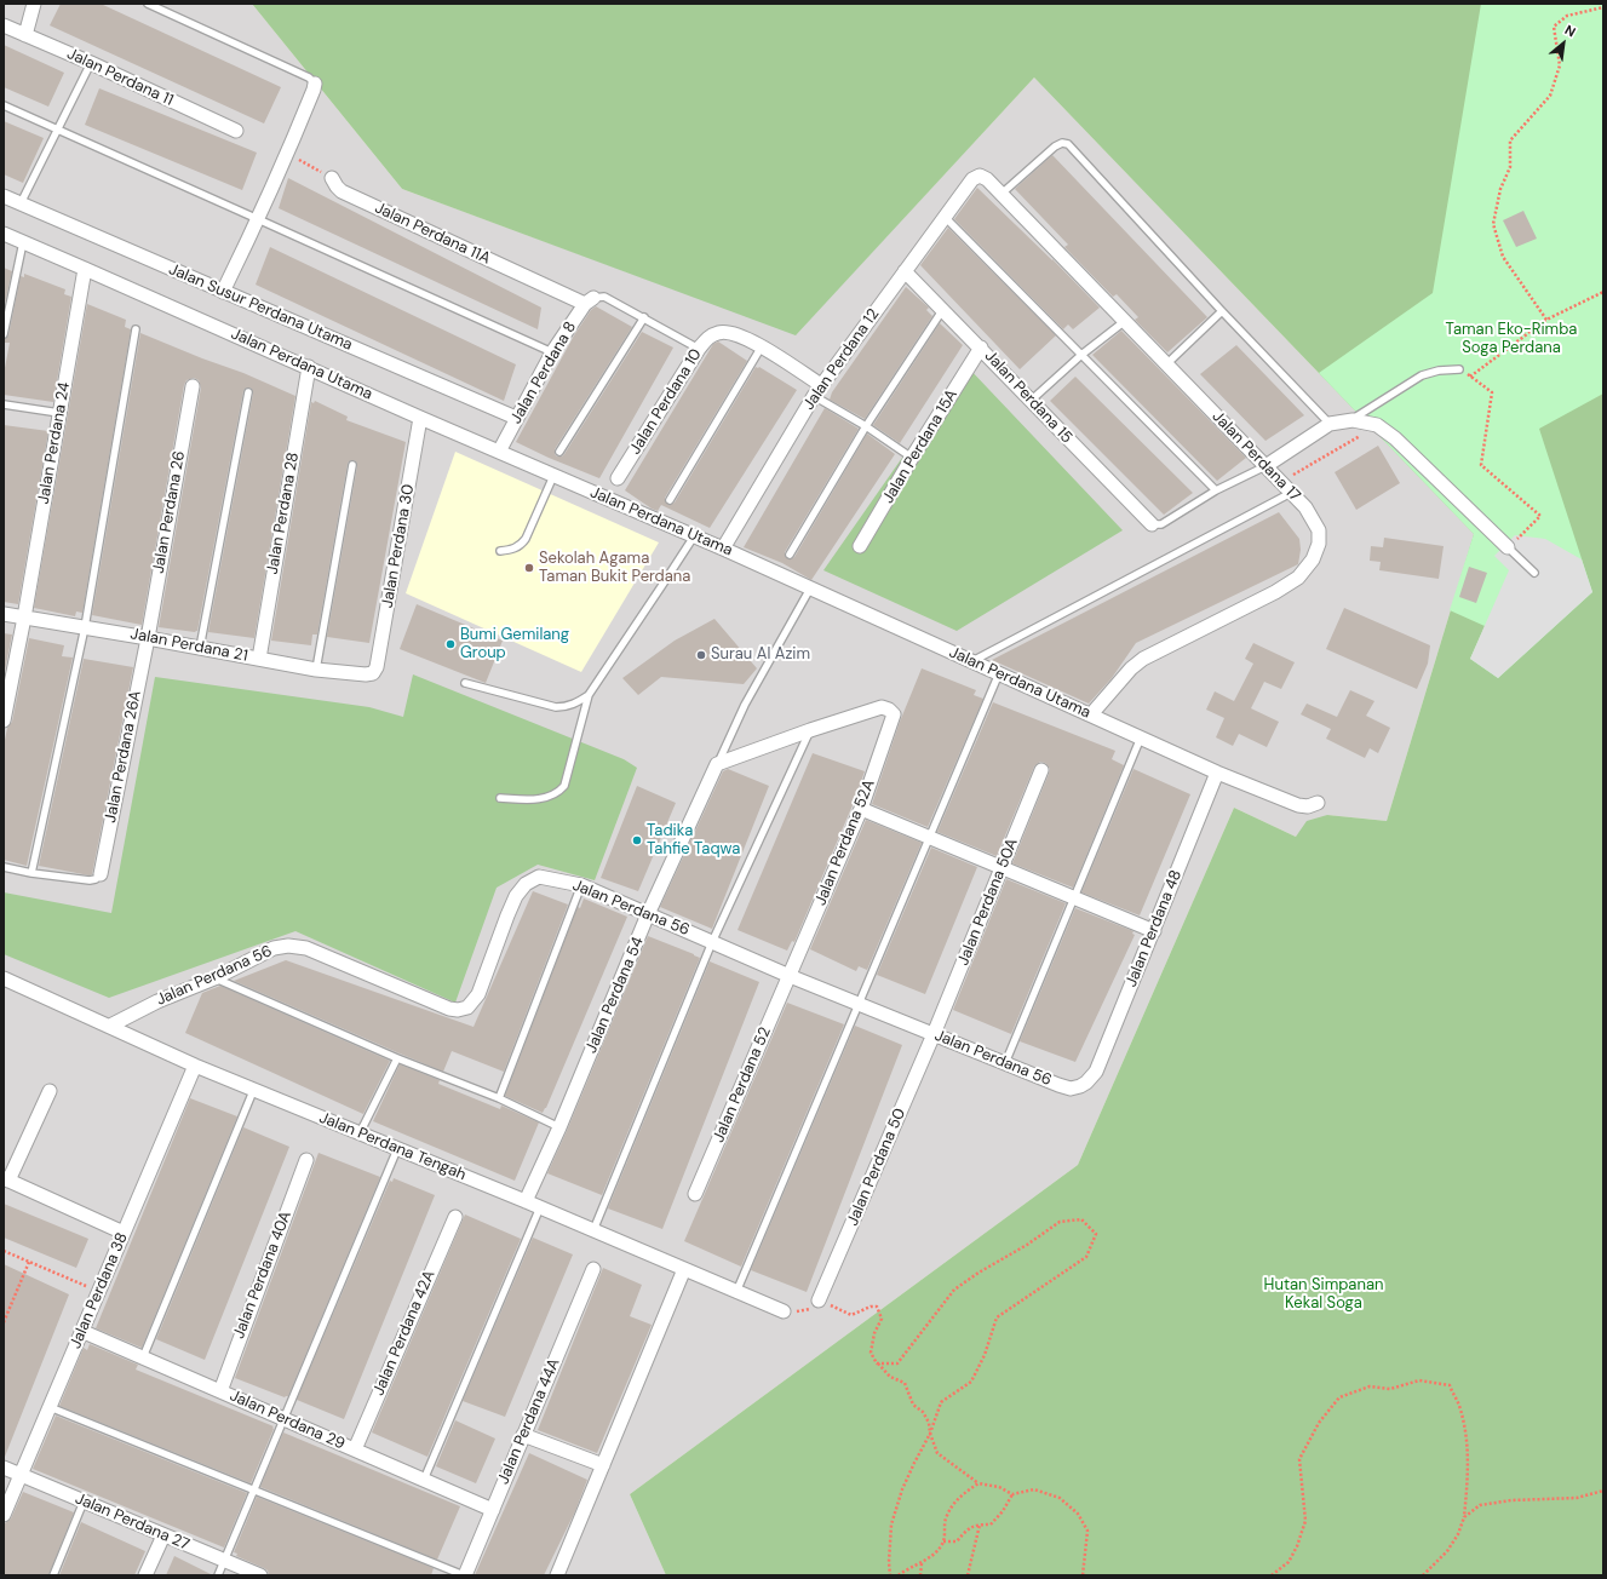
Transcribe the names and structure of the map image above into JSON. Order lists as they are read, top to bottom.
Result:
{
  "streets": {
    "street": [
      "Jalan Perdana 11",
      "Jalan Perdana 11A",
      "Jalan Susur Perdana Utama",
      "Jalan Perdana 12",
      "Jalan Perdana Utama",
      "Jalan Perdana 8",
      "Jalan Perdana 15",
      "Jalan Perdana 10",
      "Jalan Perdana 24",
      "Jalan Perdana 15A",
      "Jalan Perdana 17",
      "Jalan Perdana 26",
      "Jalan Perdana 28",
      "Jalan Perdana 30",
      "Jalan Perdana 21",
      "Jalan Perdana 26A",
      "Jalan Perdana 52A",
      "Jalan Perdana 50A",
      "Jalan Perdana 56",
      "Jalan Perdana 48",
      "Jalan Perdana 54",
      "Jalan Perdana 52",
      "Jalan Perdana Tengah",
      "Jalan Perdana 50",
      "Jalan Perdana 40A",
      "Jalan Perdana 38",
      "Jalan Perdana 42A",
      "Jalan Perdana 29",
      "Jalan Perdana 44A",
      "Jalan Perdana 27"
    ]
  },
  "crossings": [
    ["Jalan Perdana 11A", "Jalan Perdana 8"],
    ["Jalan Susur Perdana Utama", "Jalan Perdana 8"],
    ["Jalan Perdana 12", "Jalan Perdana Utama"],
    ["Jalan Perdana 12", "Jalan Perdana 15"],
    ["Jalan Perdana 12", "Jalan Perdana 10"],
    ["Jalan Perdana 12", "Jalan Perdana 17"],
    ["Jalan Perdana Utama", "Jalan Perdana 8"],
    ["Jalan Perdana Utama", "Jalan Perdana 24"],
    ["Jalan Perdana Utama", "Jalan Perdana 17"],
    ["Jalan Perdana Utama", "Jalan Perdana 28"],
    ["Jalan Perdana Utama", "Jalan Perdana 30"],
    ["Jalan Perdana Utama", "Jalan Perdana 48"],
    ["Jalan Perdana 15", "Jalan Perdana 15A"],
    ["Jalan Perdana 24", "Jalan Perdana 21"],
    ["Jalan Perdana 26", "Jalan Perdana 21"],
    ["Jalan Perdana 26", "Jalan Perdana 26A"],
    ["Jalan Perdana 28", "Jalan Perdana 21"],
    ["Jalan Perdana 30", "Jalan Perdana 21"],
    ["Jalan Perdana 21", "Jalan Perdana 26A"],
    ["Jalan Perdana 52A", "Jalan Perdana 56"],
    ["Jalan Perdana 52A", "Jalan Perdana 52"],
    ["Jalan Perdana 50A", "Jalan Perdana 56"],
    ["Jalan Perdana 50A", "Jalan Perdana 50"],
    ["Jalan Perdana 56", "Jalan Perdana 48"],
    ["Jalan Perdana 56", "Jalan Perdana 54"],
    ["Jalan Perdana 56", "Jalan Perdana 52"],
    ["Jalan Perdana 56", "Jalan Perdana Tengah"],
    ["Jalan Perdana 56", "Jalan Perdana 50"],
    ["Jalan Perdana 54", "Jalan Perdana Tengah"],
    ["Jalan Perdana Tengah", "Jalan Perdana 38"],
    ["Jalan Perdana 40A", "Jalan Perdana 29"],
    ["Jalan Perdana 38", "Jalan Perdana 29"],
    ["Jalan Perdana 38", "Jalan Perdana 27"],
    ["Jalan Perdana 42A", "Jalan Perdana 29"],
    ["Jalan Perdana 29", "Jalan Perdana 44A"]
  ],
  "parks": ["Taman Eko-Rimba Soga Perdana", "Hutan Simpanan Kekal Soga"],
  "places": [
    "Sekolah Agama Taman Bukit Perdana",
    "Bumi Gemilang Group",
    "Surau Al Azim",
    "Tadika Tahfie Taqwa"
  ],
  "north": "top right"
}
